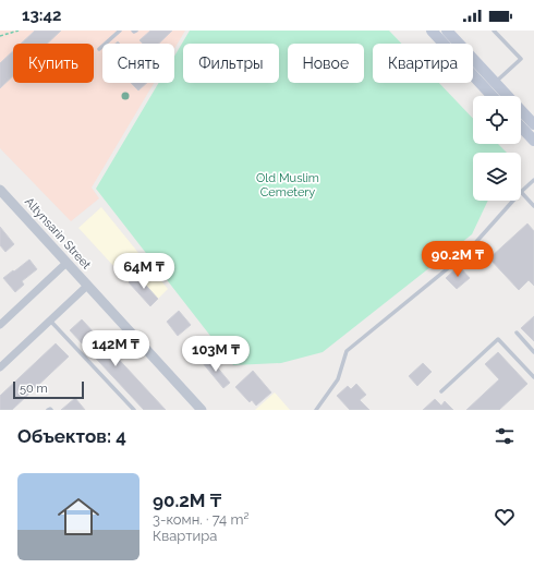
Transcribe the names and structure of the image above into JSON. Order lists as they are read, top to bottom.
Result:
{
  "streets": {
    "street": ["Altynsarin Street"]
  },
  "parks": ["Old Muslim Cemetery"],
  "scale_bar": "50 m",
  "page": {
    "status": "13:42",
    "chip": [
      "Купить",
      "Снять",
      "Фильтры",
      "Новое",
      "Квартира"
    ],
    "price": [
      "90.2M ₸",
      "64M ₸",
      "142M ₸",
      "103M ₸"
    ],
    "scale": "50 m",
    "heading": "Объектов: 4",
    "list": [
      {
        "name": "90.2M ₸",
        "note": "3-комн. · 74 m² · Квартира"
      }
    ]
  }
}
